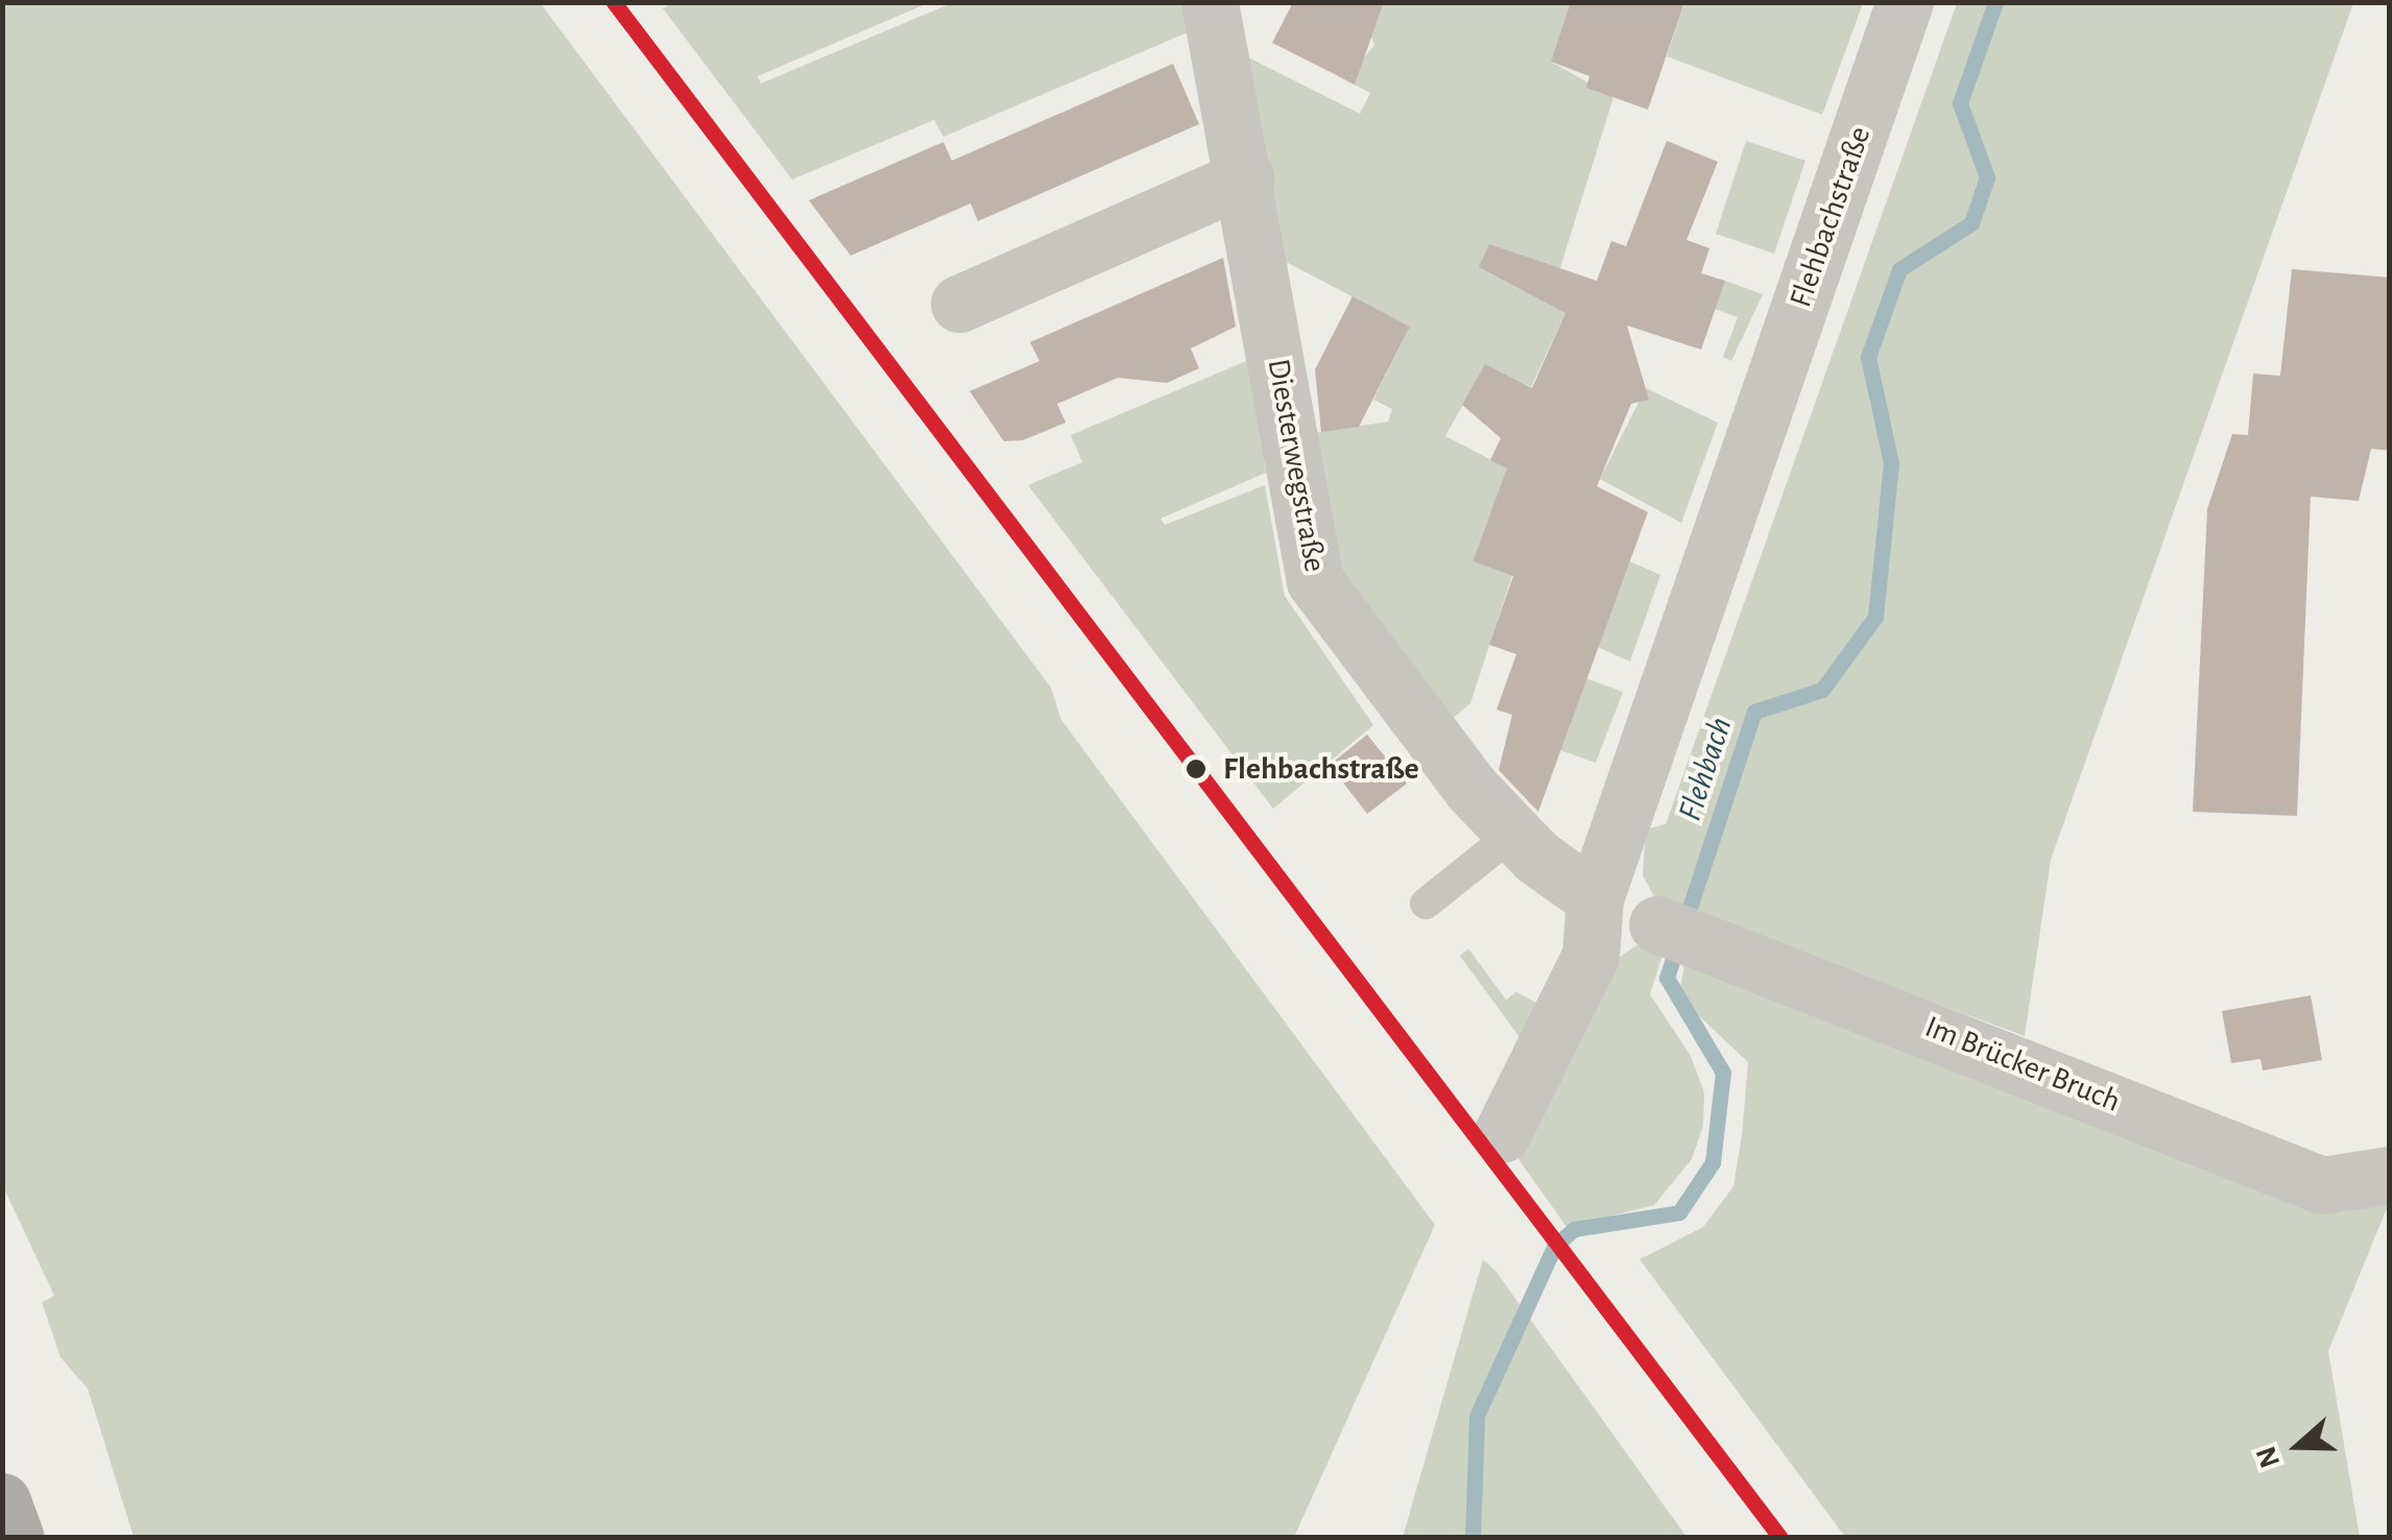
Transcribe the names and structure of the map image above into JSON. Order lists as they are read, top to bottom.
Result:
{
  "streets": {
    "street": ["Flehbachstraße", "Diesterwegstraße", "Im Brücker Bruch"]
  },
  "crossings": [
    ["Flehbachstraße", "Diesterwegstraße"]
  ],
  "water": ["Flehbach"],
  "places": ["Flehbachstraße"],
  "north": "left"
}
